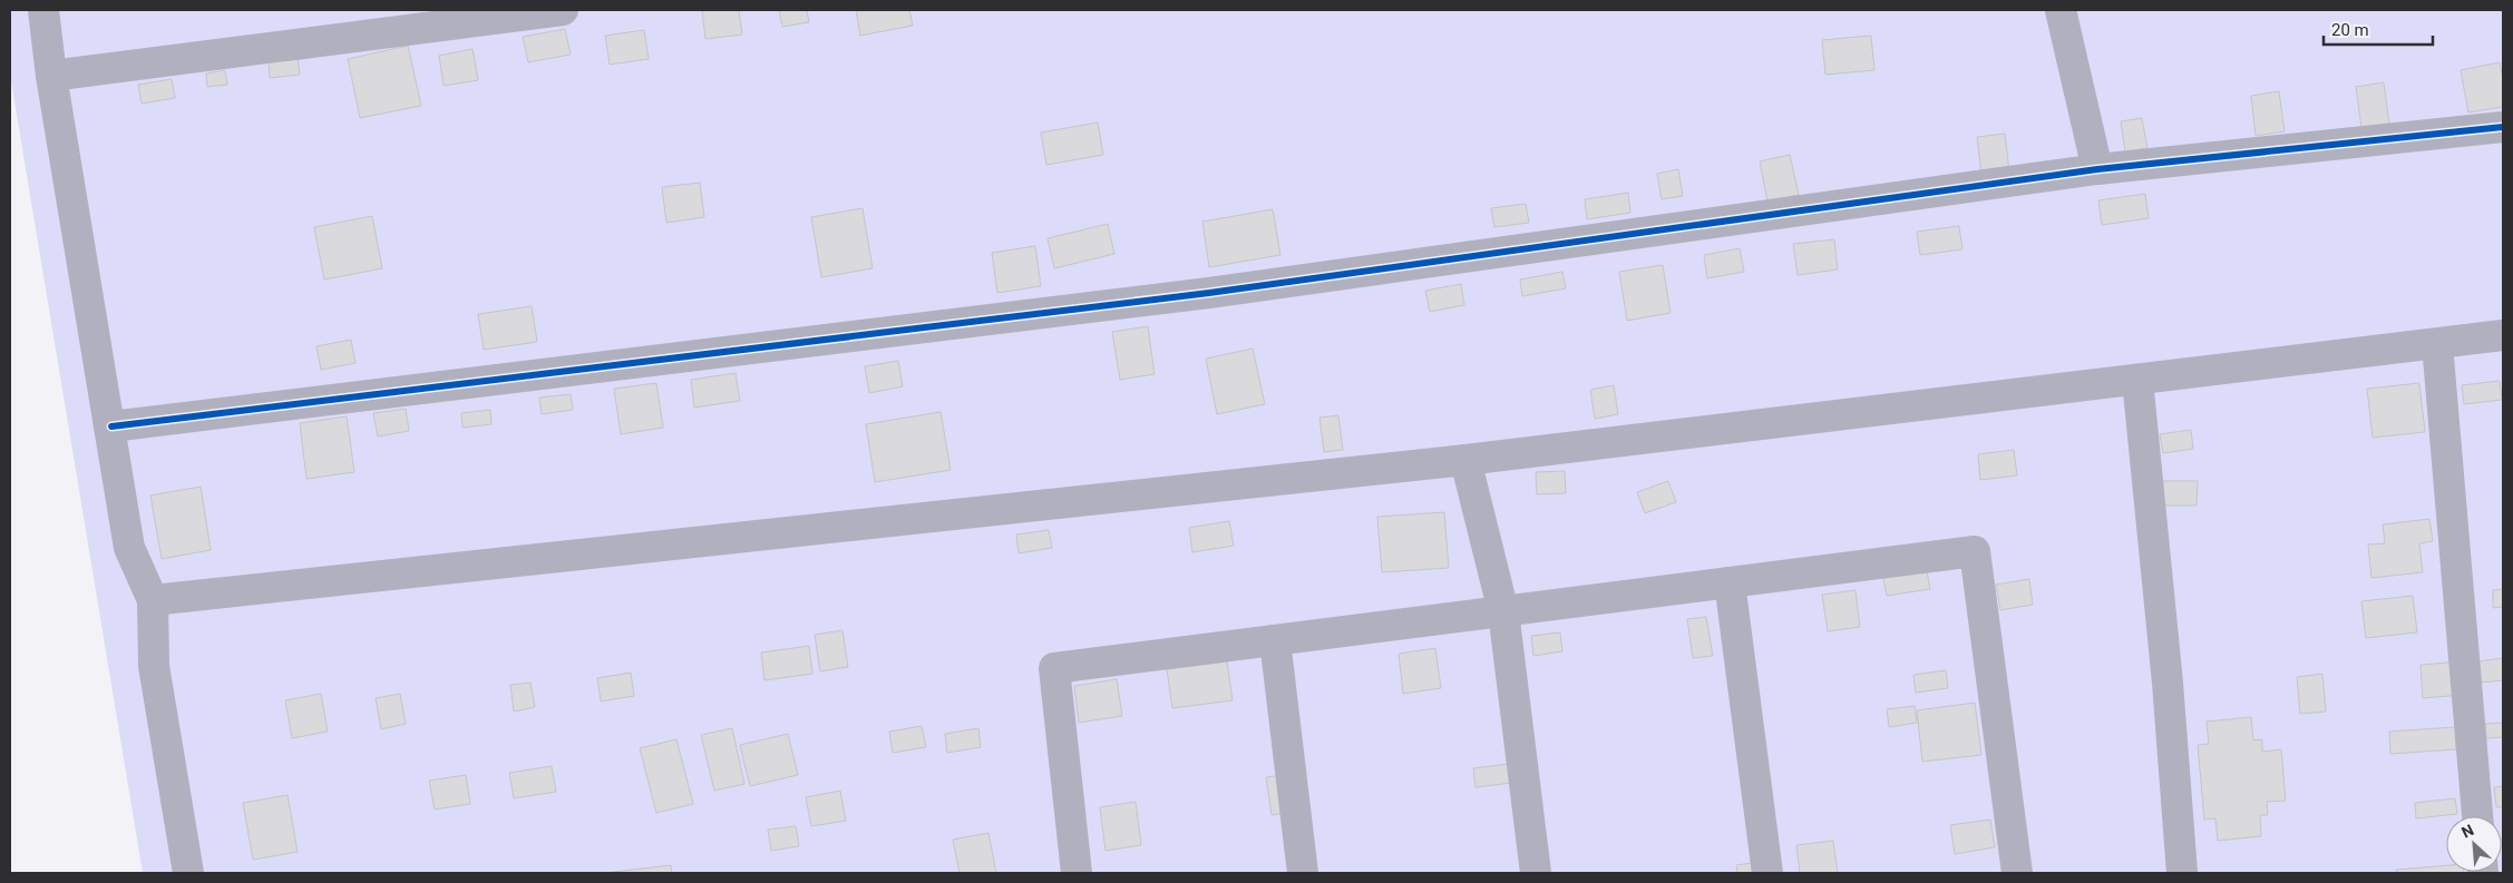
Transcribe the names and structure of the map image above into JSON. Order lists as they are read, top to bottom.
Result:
{
  "scale_bar": "20 m",
  "north": "top left"
}
